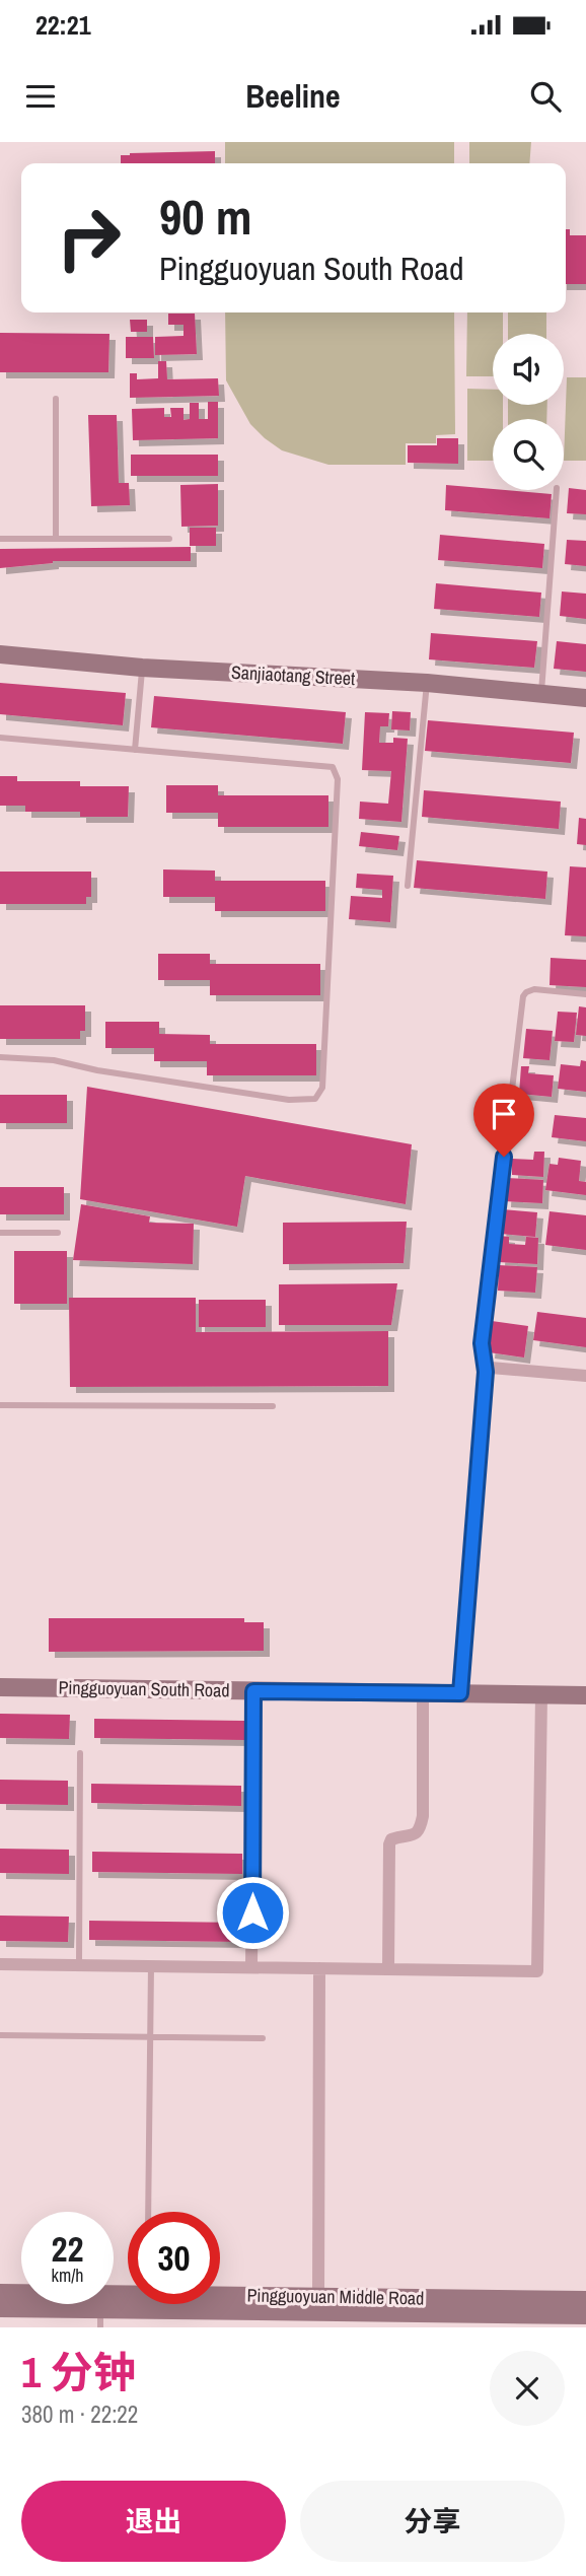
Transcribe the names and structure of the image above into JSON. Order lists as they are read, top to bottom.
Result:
{
  "streets": {
    "street": ["Sanjiaotang Street", "Pingguoyuan South Road", "Pingguoyuan Middle Road"]
  },
  "page": {
    "status": "22:21",
    "header": "Beeline",
    "turn": ["90 m", "Pingguoyuan South Road"],
    "speed": "22 km/h",
    "limit": "30",
    "heading": ["1 分钟", "380 m · 22:22"],
    "buttons": ["退出", "分享"]
  }
}
